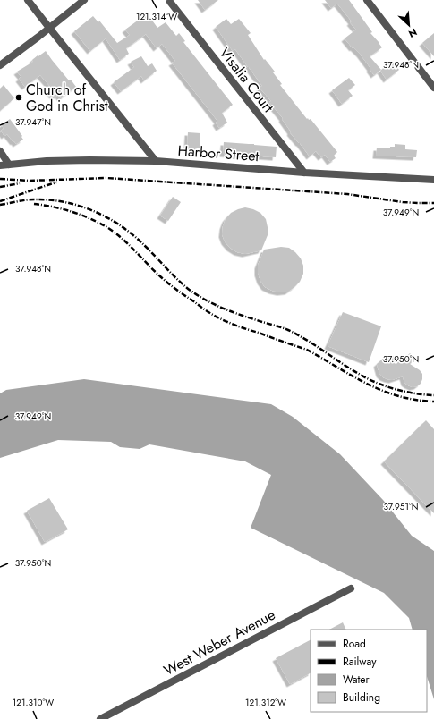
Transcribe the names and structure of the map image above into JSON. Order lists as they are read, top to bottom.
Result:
{
  "streets": {
    "street": ["Visalia Court", "Harbor Street", "West Weber Avenue"]
  },
  "crossings": [
    ["Visalia Court", "Harbor Street"]
  ],
  "places": ["Church of God in Christ"],
  "legend": [
    "Road",
    "Railway",
    "Water",
    "Building"
  ],
  "north": "bottom right",
  "coordinates": [
    "121.314°W",
    "37.948°N",
    "37.947°N",
    "37.949°N",
    "37.950°N",
    "37.951°N",
    "121.310°W",
    "121.312°W"
  ]
}
